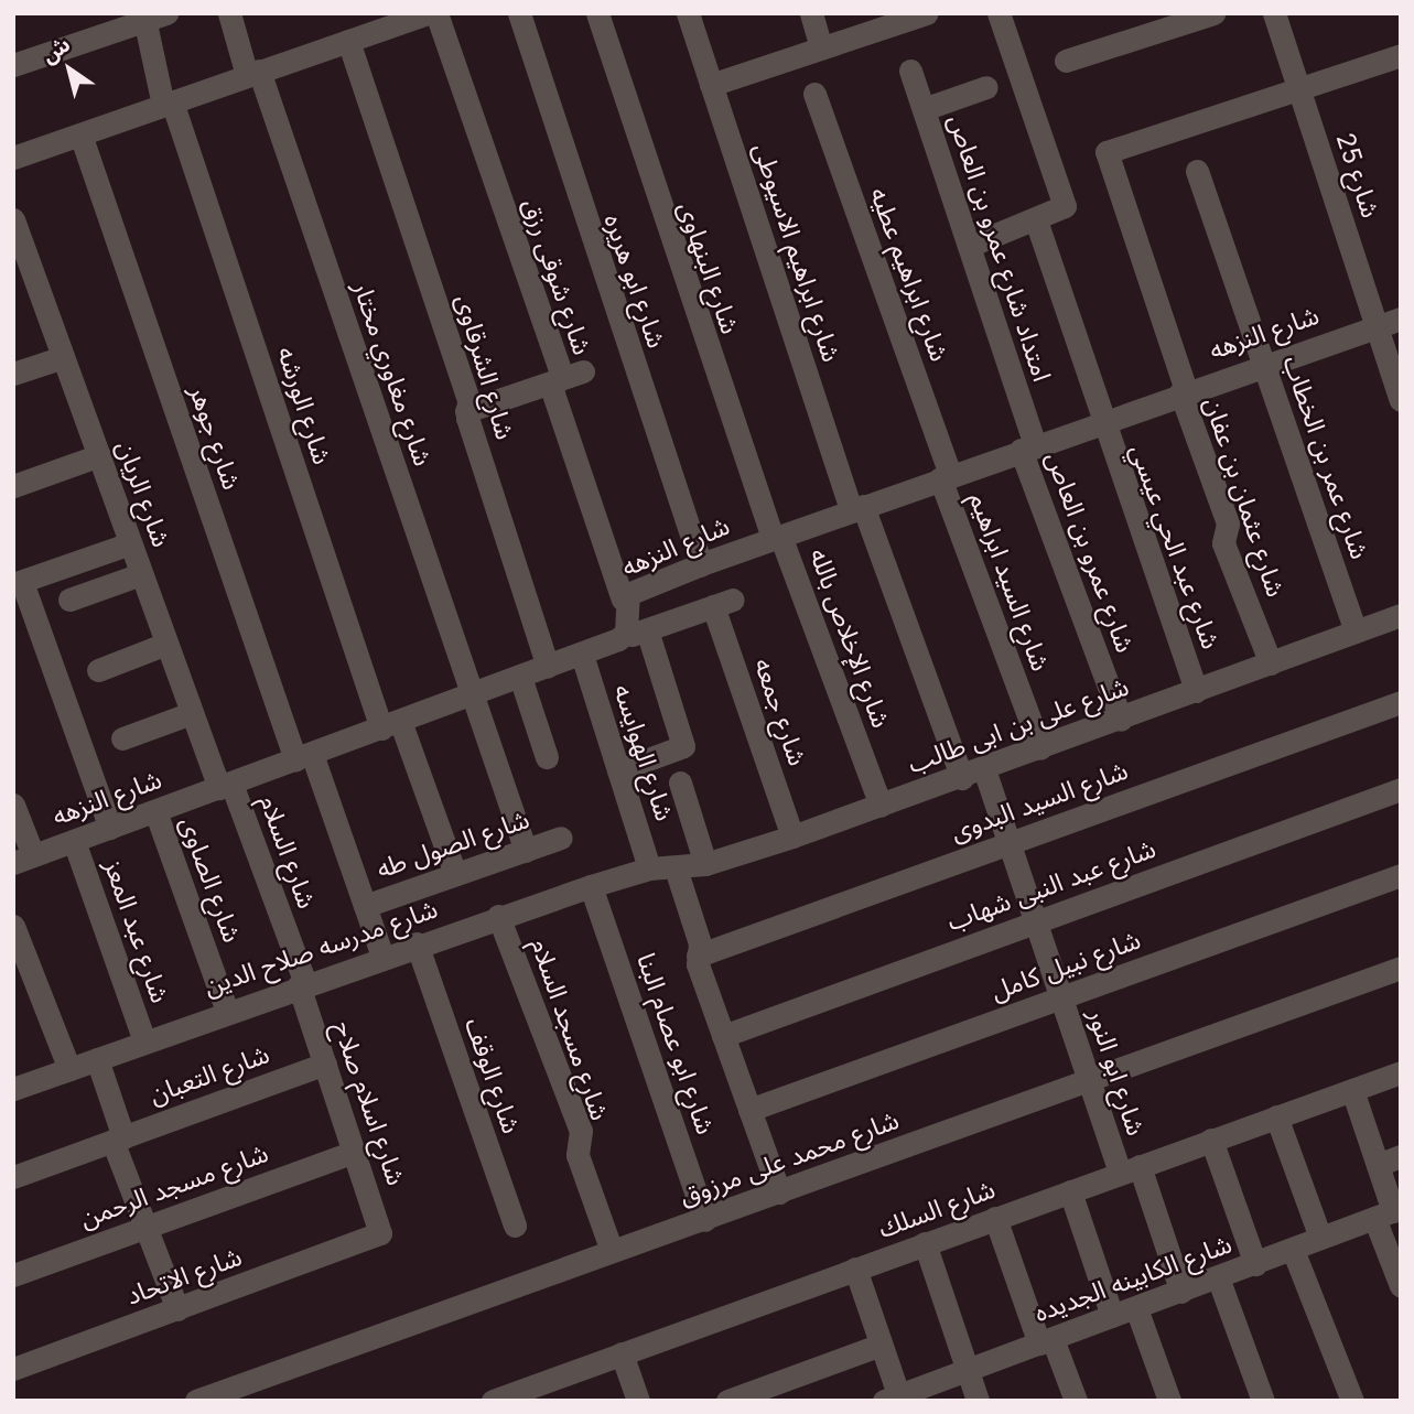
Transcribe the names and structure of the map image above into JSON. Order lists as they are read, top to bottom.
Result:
{
  "streets": {
    "street": [
      "شارع 25",
      "امتداد شارع عمرو بن العاص",
      "شارع ابراهيم الاسيوطى",
      "شارع البنهاوى",
      "شارع ابراهيم عطيه",
      "شارع شوقى رزق",
      "شارع ابو هريره",
      "شارع النزهه",
      "شارع الشرقاوى",
      "شارع مغاوري مختار",
      "شارع الورشه",
      "شارع جوهر",
      "شارع عمر بن الخطاب",
      "شارع الريان",
      "شارع عثمان بن عفان",
      "شارع عبد الحي عيسي",
      "شارع عمرو بن العاص",
      "شارع السيد ابراهيم",
      "شارع الإخلاص بالله",
      "شارع جمعه",
      "شارع على بن ابى طالب",
      "شارع الهوايسه",
      "شارع السيد البدوى",
      "شارع الصول طه",
      "شارع السلام",
      "شارع الصاوى",
      "شارع عبد النبى شهاب",
      "شارع عبد المعز",
      "شارع مدرسه صلاح الدين",
      "شارع نبيل كامل",
      "شارع مسجد السلام",
      "شارع ابو عصام البنا",
      "شارع ابو النور",
      "شارع التعبان",
      "شارع الوقف",
      "شارع اسلام صلاح",
      "شارع محمد على مرزوق",
      "شارع مسجد الرحمن",
      "شارع السلك",
      "شارع الاتحاد",
      "شارع الكابينه الجديده"
    ]
  },
  "crossings": [
    ["شارع 25", "شارع النزهه"],
    ["شارع 25", "شارع عثمان بن عفان"],
    ["امتداد شارع عمرو بن العاص", "شارع النزهه"],
    ["امتداد شارع عمرو بن العاص", "شارع عمرو بن العاص"],
    ["شارع ابراهيم الاسيوطى", "شارع النزهه"],
    ["شارع ابراهيم الاسيوطى", "شارع على بن ابى طالب"],
    ["شارع ابراهيم الاسيوطى", "شارع ابو النور"],
    ["شارع البنهاوى", "شارع النزهه"],
    ["شارع البنهاوى", "شارع الإخلاص بالله"],
    ["شارع ابراهيم عطيه", "شارع النزهه"],
    ["شارع ابراهيم عطيه", "شارع السيد ابراهيم"],
    ["شارع شوقى رزق", "شارع النزهه"],
    ["شارع ابو هريره", "شارع النزهه"],
    ["شارع النزهه", "شارع الشرقاوى"],
    ["شارع النزهه", "شارع مغاوري مختار"],
    ["شارع النزهه", "شارع الورشه"],
    ["شارع النزهه", "شارع جوهر"],
    ["شارع النزهه", "شارع عمر بن الخطاب"],
    ["شارع النزهه", "شارع الريان"],
    ["شارع النزهه", "شارع عثمان بن عفان"],
    ["شارع النزهه", "شارع عبد الحي عيسي"],
    ["شارع النزهه", "شارع عمرو بن العاص"],
    ["شارع النزهه", "شارع السيد ابراهيم"],
    ["شارع النزهه", "شارع الإخلاص بالله"],
    ["شارع النزهه", "شارع جمعه"],
    ["شارع النزهه", "شارع الهوايسه"],
    ["شارع النزهه", "شارع السلام"],
    ["شارع النزهه", "شارع الصاوى"],
    ["شارع النزهه", "شارع عبد المعز"],
    ["شارع مغاوري مختار", "شارع الصول طه"],
    ["شارع الورشه", "شارع الصول طه"],
    ["شارع جوهر", "شارع الصول طه"],
    ["شارع جوهر", "شارع مدرسه صلاح الدين"],
    ["شارع عمر بن الخطاب", "شارع على بن ابى طالب"],
    ["شارع الريان", "شارع السلام"],
    ["شارع عثمان بن عفان", "شارع على بن ابى طالب"],
    ["شارع عبد الحي عيسي", "شارع على بن ابى طالب"],
    ["شارع عمرو بن العاص", "شارع على بن ابى طالب"],
    ["شارع السيد ابراهيم", "شارع على بن ابى طالب"],
    ["شارع الإخلاص بالله", "شارع على بن ابى طالب"],
    ["شارع جمعه", "شارع على بن ابى طالب"],
    ["شارع على بن ابى طالب", "شارع الهوايسه"],
    ["شارع على بن ابى طالب", "شارع مدرسه صلاح الدين"],
    ["شارع على بن ابى طالب", "شارع ابو النور"],
    ["شارع الهوايسه", "شارع مدرسه صلاح الدين"],
    ["شارع السيد البدوى", "شارع ابو النور"],
    ["شارع السلام", "شارع مدرسه صلاح الدين"],
    ["شارع السلام", "شارع اسلام صلاح"],
    ["شارع الصاوى", "شارع مدرسه صلاح الدين"],
    ["شارع عبد النبى شهاب", "شارع ابو النور"],
    ["شارع عبد المعز", "شارع مدرسه صلاح الدين"],
    ["شارع مدرسه صلاح الدين", "شارع مسجد السلام"],
    ["شارع مدرسه صلاح الدين", "شارع ابو عصام البنا"],
    ["شارع مدرسه صلاح الدين", "شارع الوقف"],
    ["شارع مدرسه صلاح الدين", "شارع اسلام صلاح"],
    ["شارع نبيل كامل", "شارع ابو النور"],
    ["شارع مسجد السلام", "شارع محمد على مرزوق"],
    ["شارع ابو عصام البنا", "شارع محمد على مرزوق"],
    ["شارع ابو النور", "شارع محمد على مرزوق"],
    ["شارع ابو النور", "شارع السلك"],
    ["شارع ابو النور", "شارع الكابينه الجديده"],
    ["شارع التعبان", "شارع اسلام صلاح"],
    ["شارع اسلام صلاح", "شارع مسجد الرحمن"],
    ["شارع اسلام صلاح", "شارع الاتحاد"]
  ],
  "north": "top left"
}
